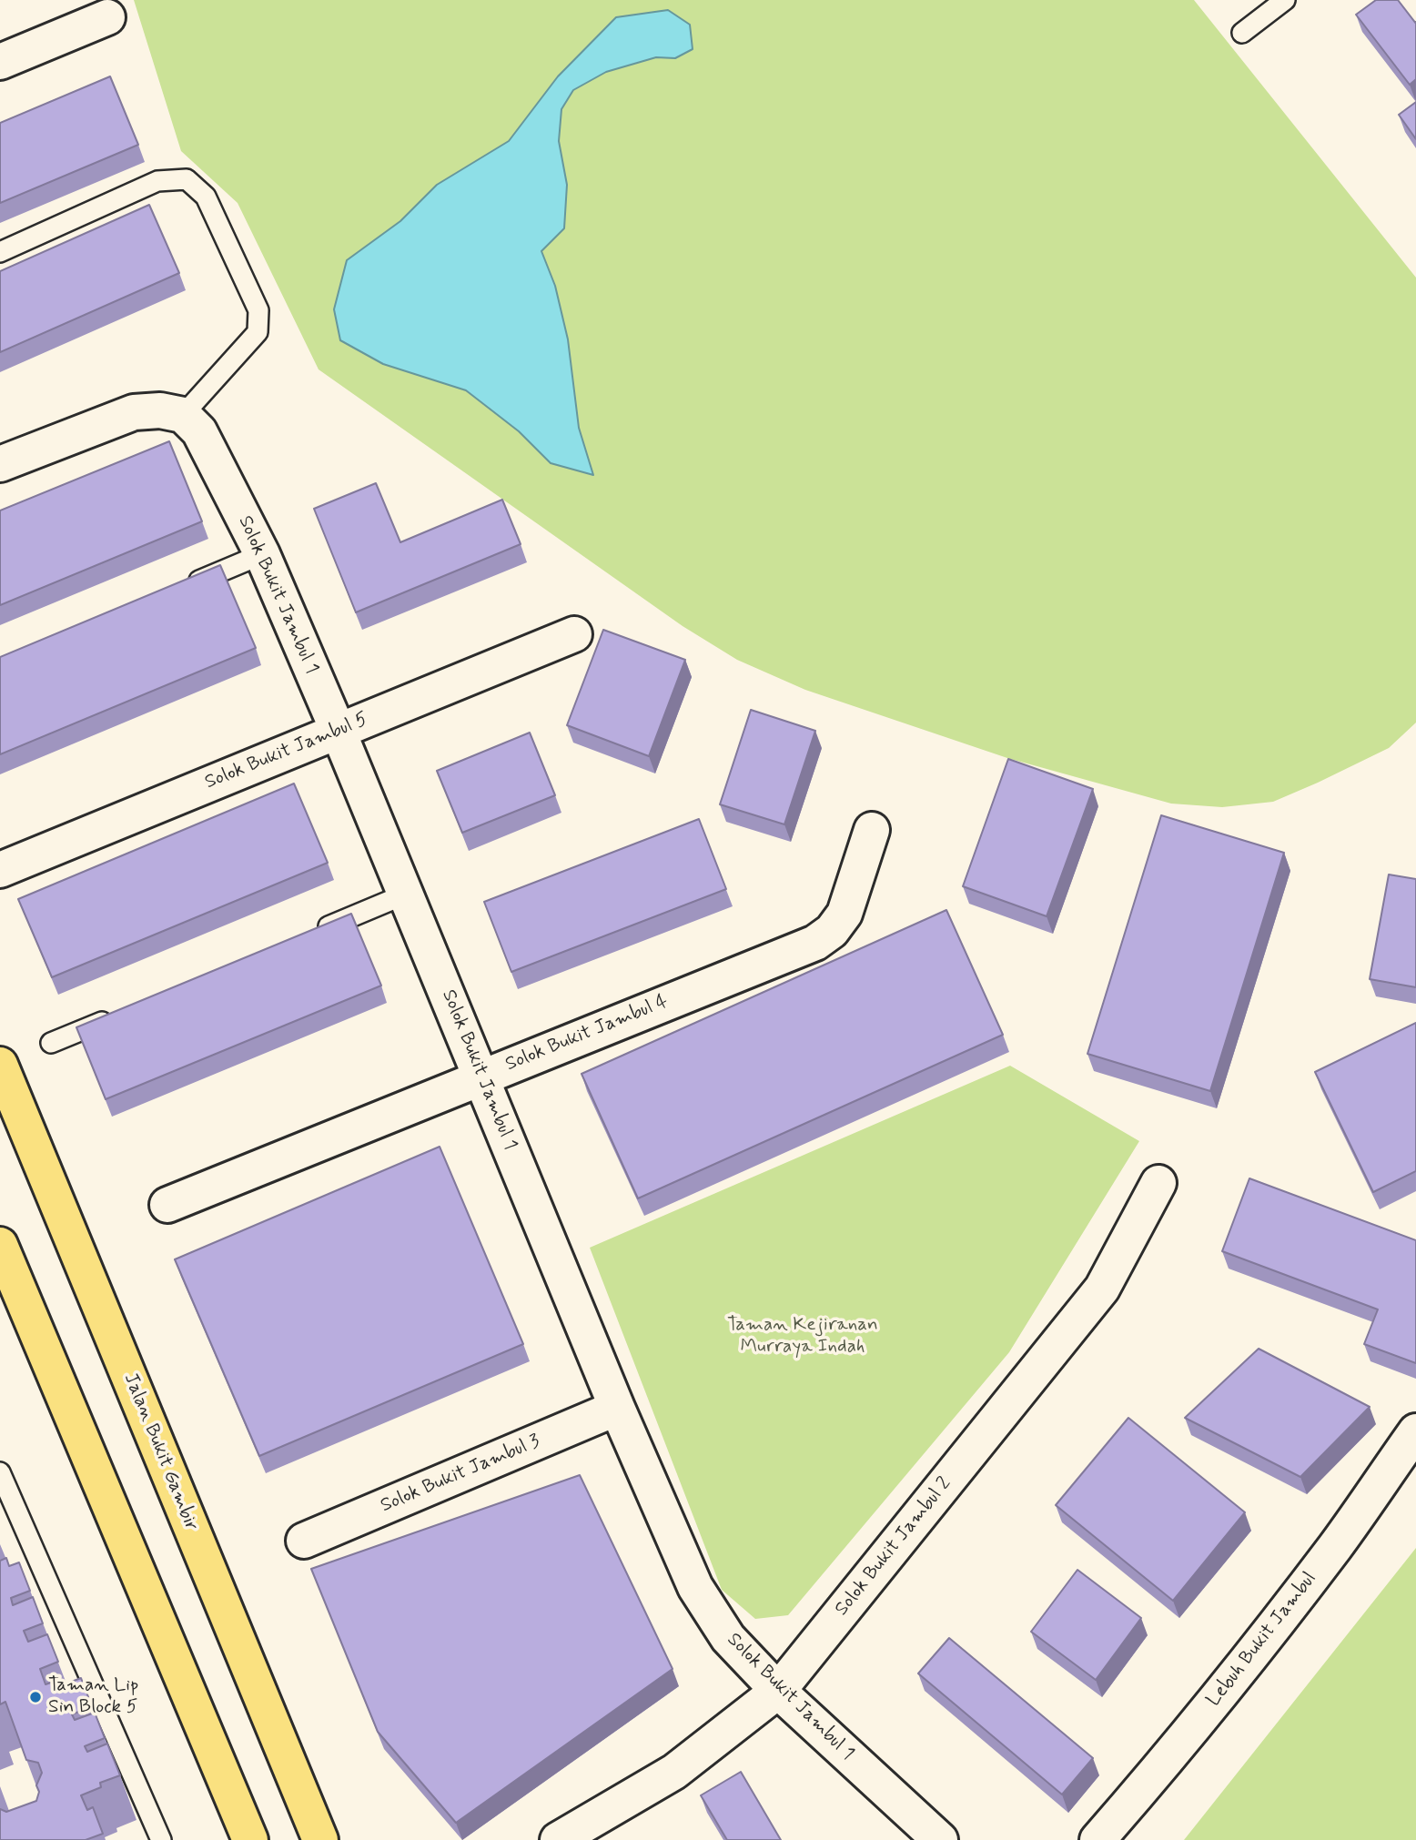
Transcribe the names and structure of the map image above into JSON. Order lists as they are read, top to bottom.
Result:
{
  "streets": {
    "main road": ["Jalan Bukit Gambir"],
    "street": [
      "Solok Bukit Jambul 1",
      "Solok Bukit Jambul 5",
      "Solok Bukit Jambul 4",
      "Solok Bukit Jambul 3",
      "Solok Bukit Jambul 2",
      "Lebuh Bukit Jambul"
    ]
  },
  "crossings": [
    ["Solok Bukit Jambul 1", "Solok Bukit Jambul 5"],
    ["Solok Bukit Jambul 1", "Solok Bukit Jambul 4"],
    ["Solok Bukit Jambul 1", "Solok Bukit Jambul 3"],
    ["Solok Bukit Jambul 1", "Solok Bukit Jambul 2"]
  ],
  "parks": ["Taman Kejiranan Murraya Indah"],
  "places": ["Taman Lip Sin Block 5"]
}
